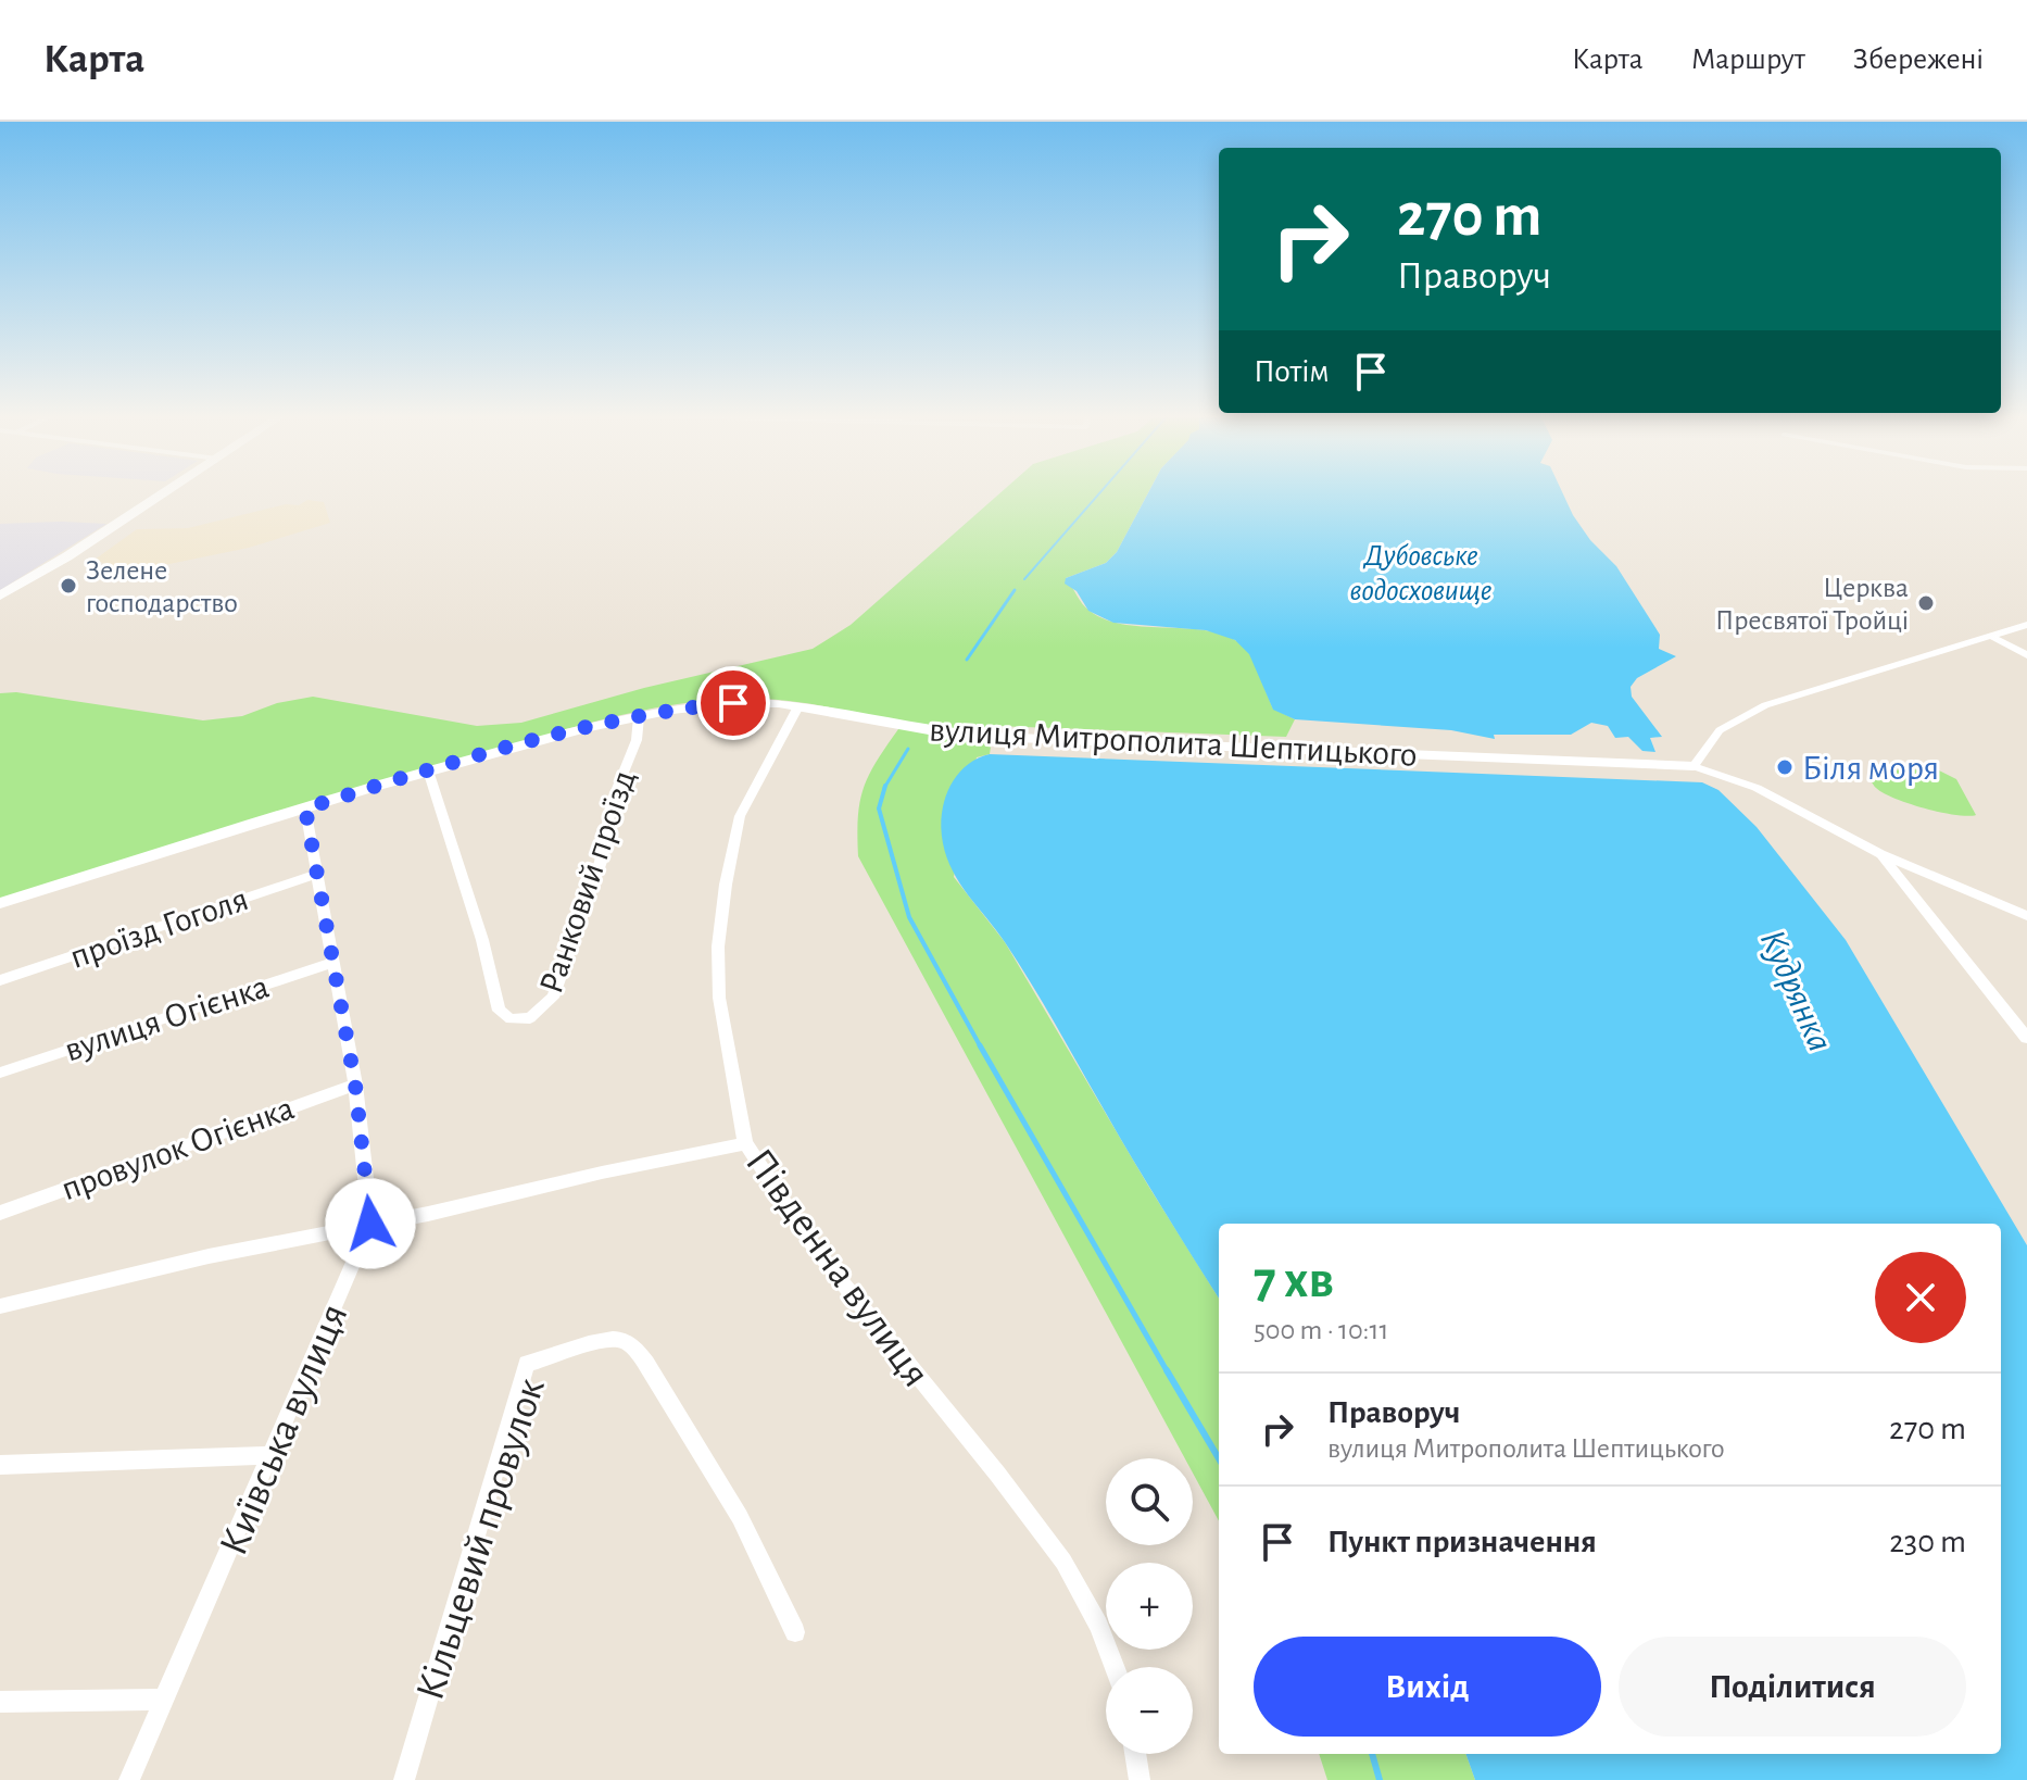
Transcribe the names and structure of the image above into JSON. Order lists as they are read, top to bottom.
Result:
{
  "streets": {
    "street": [
      "вулиця Митрополита Шептицького",
      "Ранковий проїзд",
      "проїзд Гоголя",
      "вулиця Огієнка",
      "провулок Огієнка",
      "Південна вулиця",
      "Київська вулиця",
      "Кільцевий провулок"
    ]
  },
  "crossings": [
    ["вулиця Митрополита Шептицького", "Ранковий проїзд"],
    ["вулиця Митрополита Шептицького", "Південна вулиця"],
    ["вулиця Митрополита Шептицького", "Київська вулиця"],
    ["проїзд Гоголя", "Київська вулиця"],
    ["вулиця Огієнка", "Київська вулиця"],
    ["провулок Огієнка", "Київська вулиця"]
  ],
  "water": ["Дубовське водосховище", "Кудрянка"],
  "places": ["Зелене господарство", "Церква Пресвятої Тройці", "Біля моря"],
  "page": {
    "header": "Карта",
    "nav": ["Карта", "Маршрут", "Збережені"],
    "turn": ["270 m", "Праворуч"],
    "then": "Потім",
    "heading": ["7 хв", "500 m · 10:11"],
    "list": [
      {
        "name": "Праворуч",
        "note": "вулиця Митрополита Шептицького",
        "value": "270 m"
      },
      {
        "name": "Пункт призначення",
        "value": "230 m"
      }
    ],
    "map_buttons": ["+", "−"],
    "buttons": ["Вихід", "Поділитися"]
  }
}
